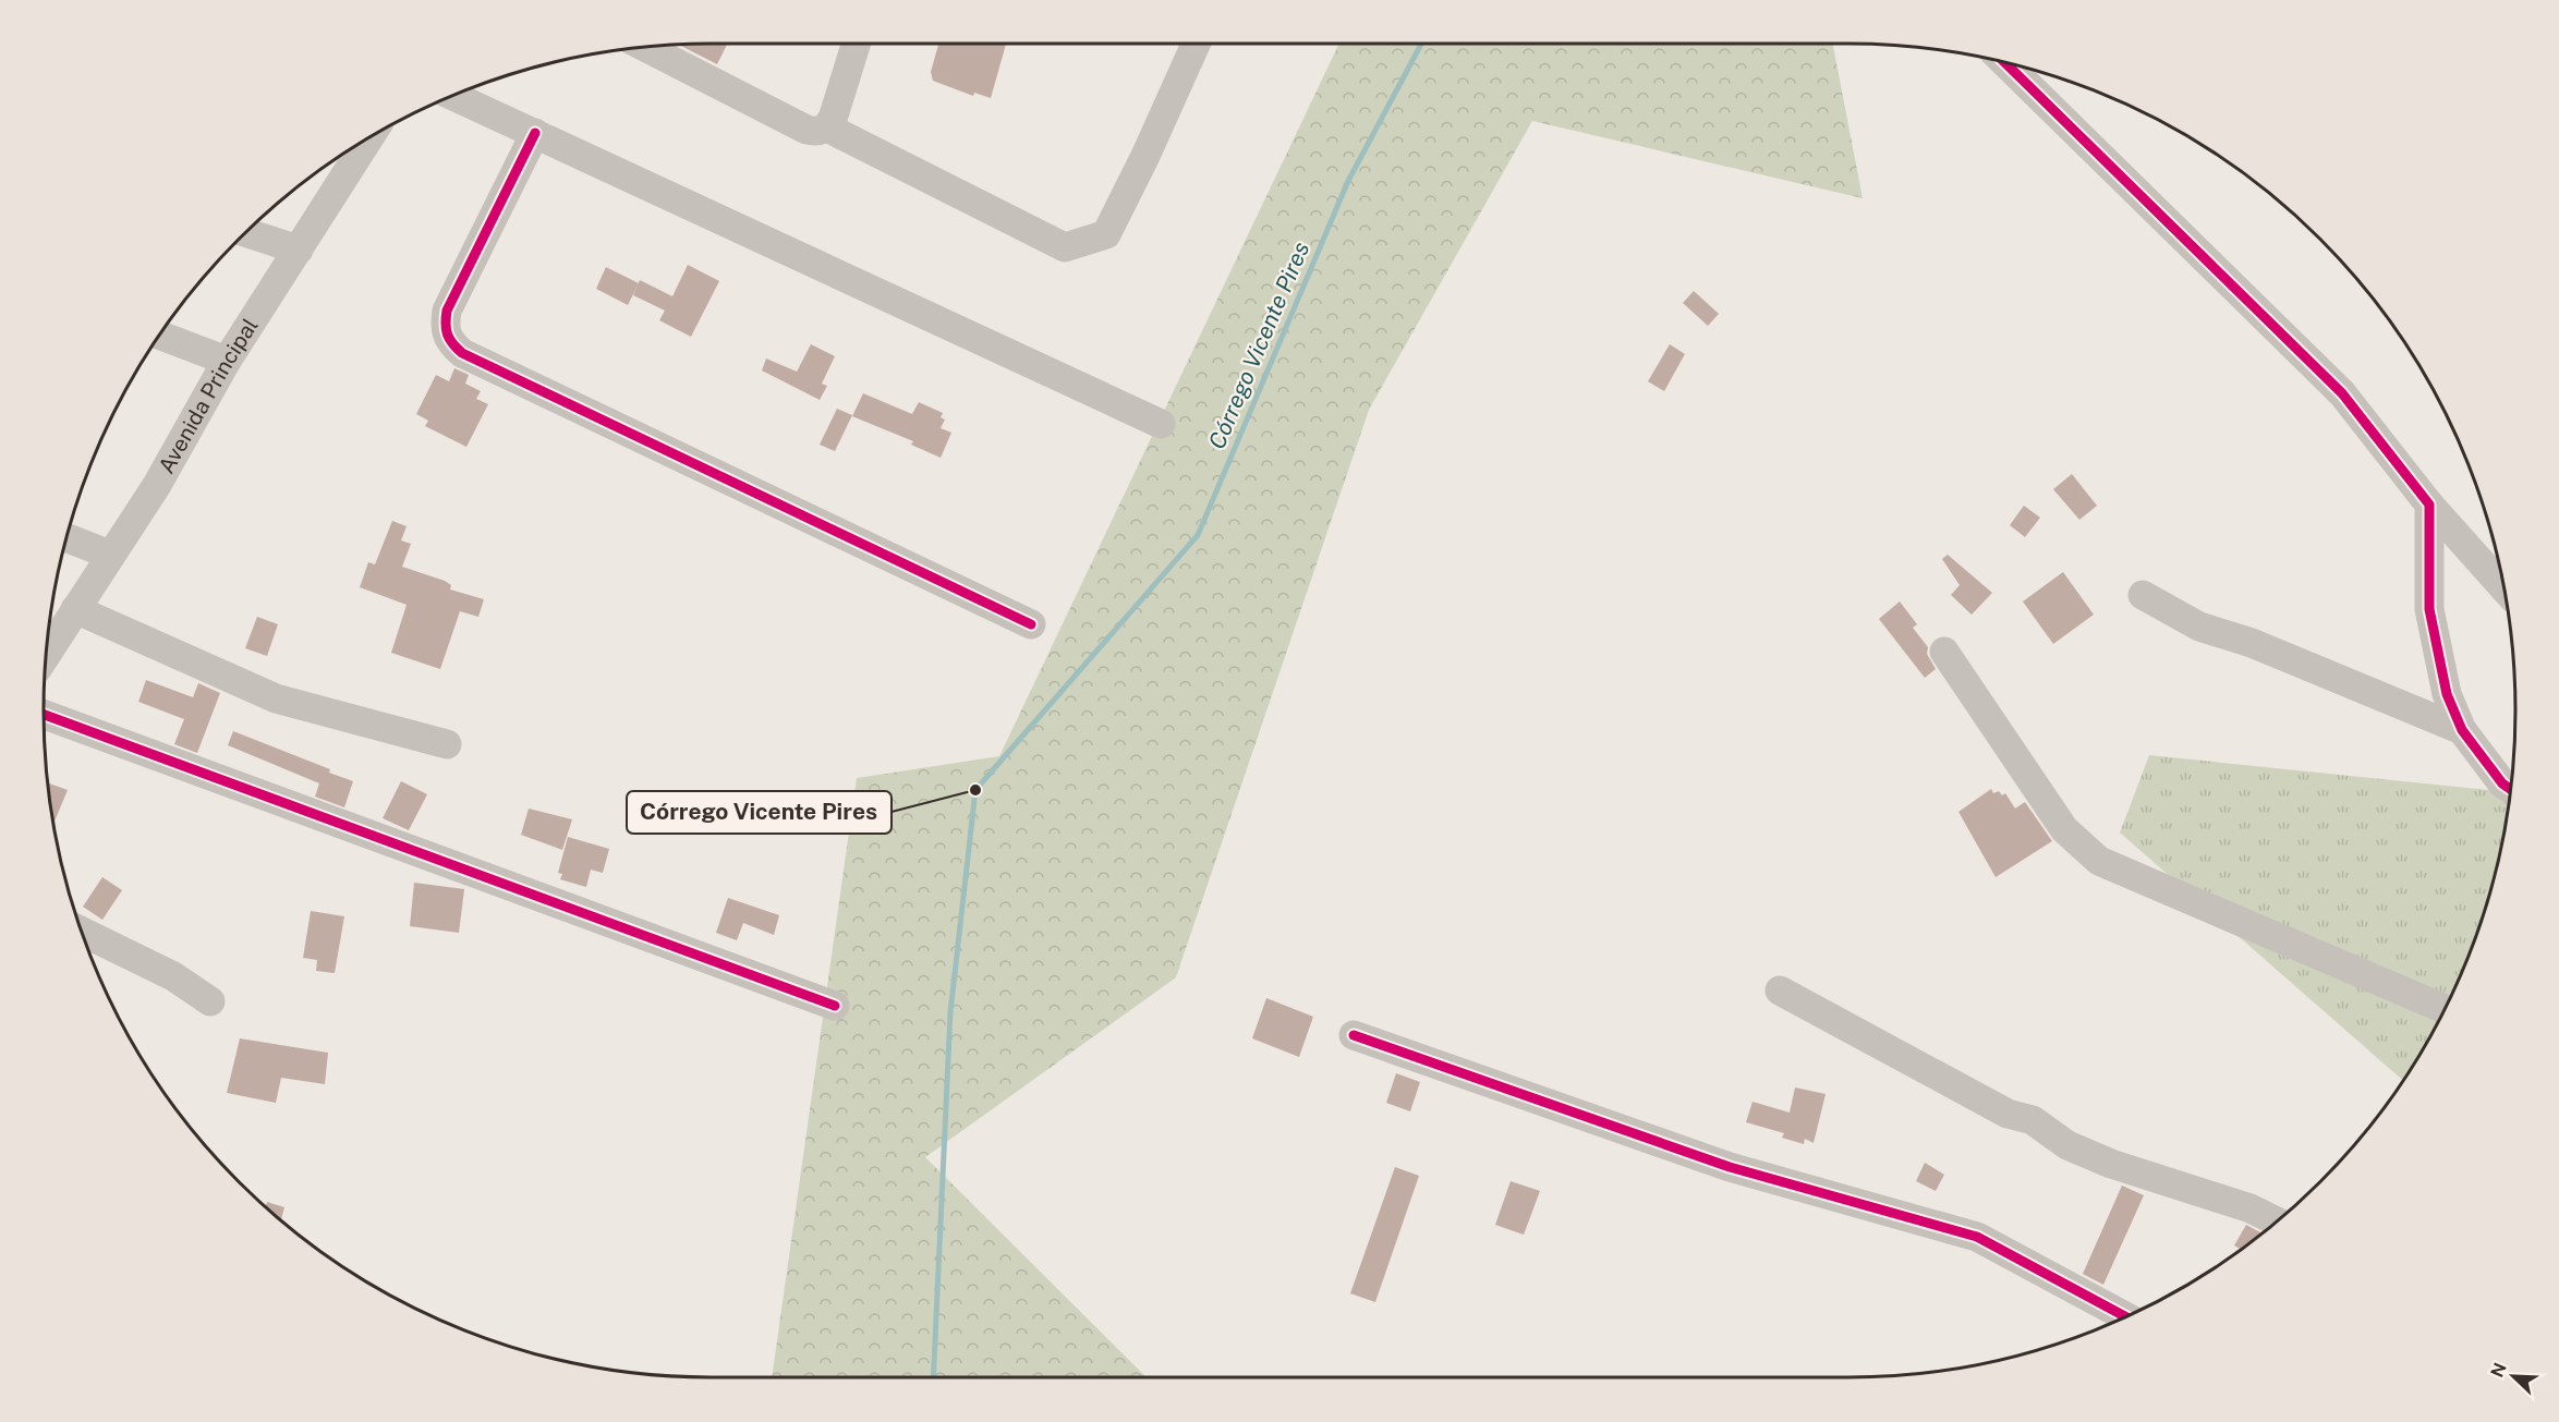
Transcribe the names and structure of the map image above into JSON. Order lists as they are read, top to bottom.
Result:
{
  "streets": {
    "street": ["Avenida Principal"]
  },
  "water": ["Córrego Vicente Pires"],
  "places": ["Córrego Vicente Pires"],
  "north": "top left"
}
